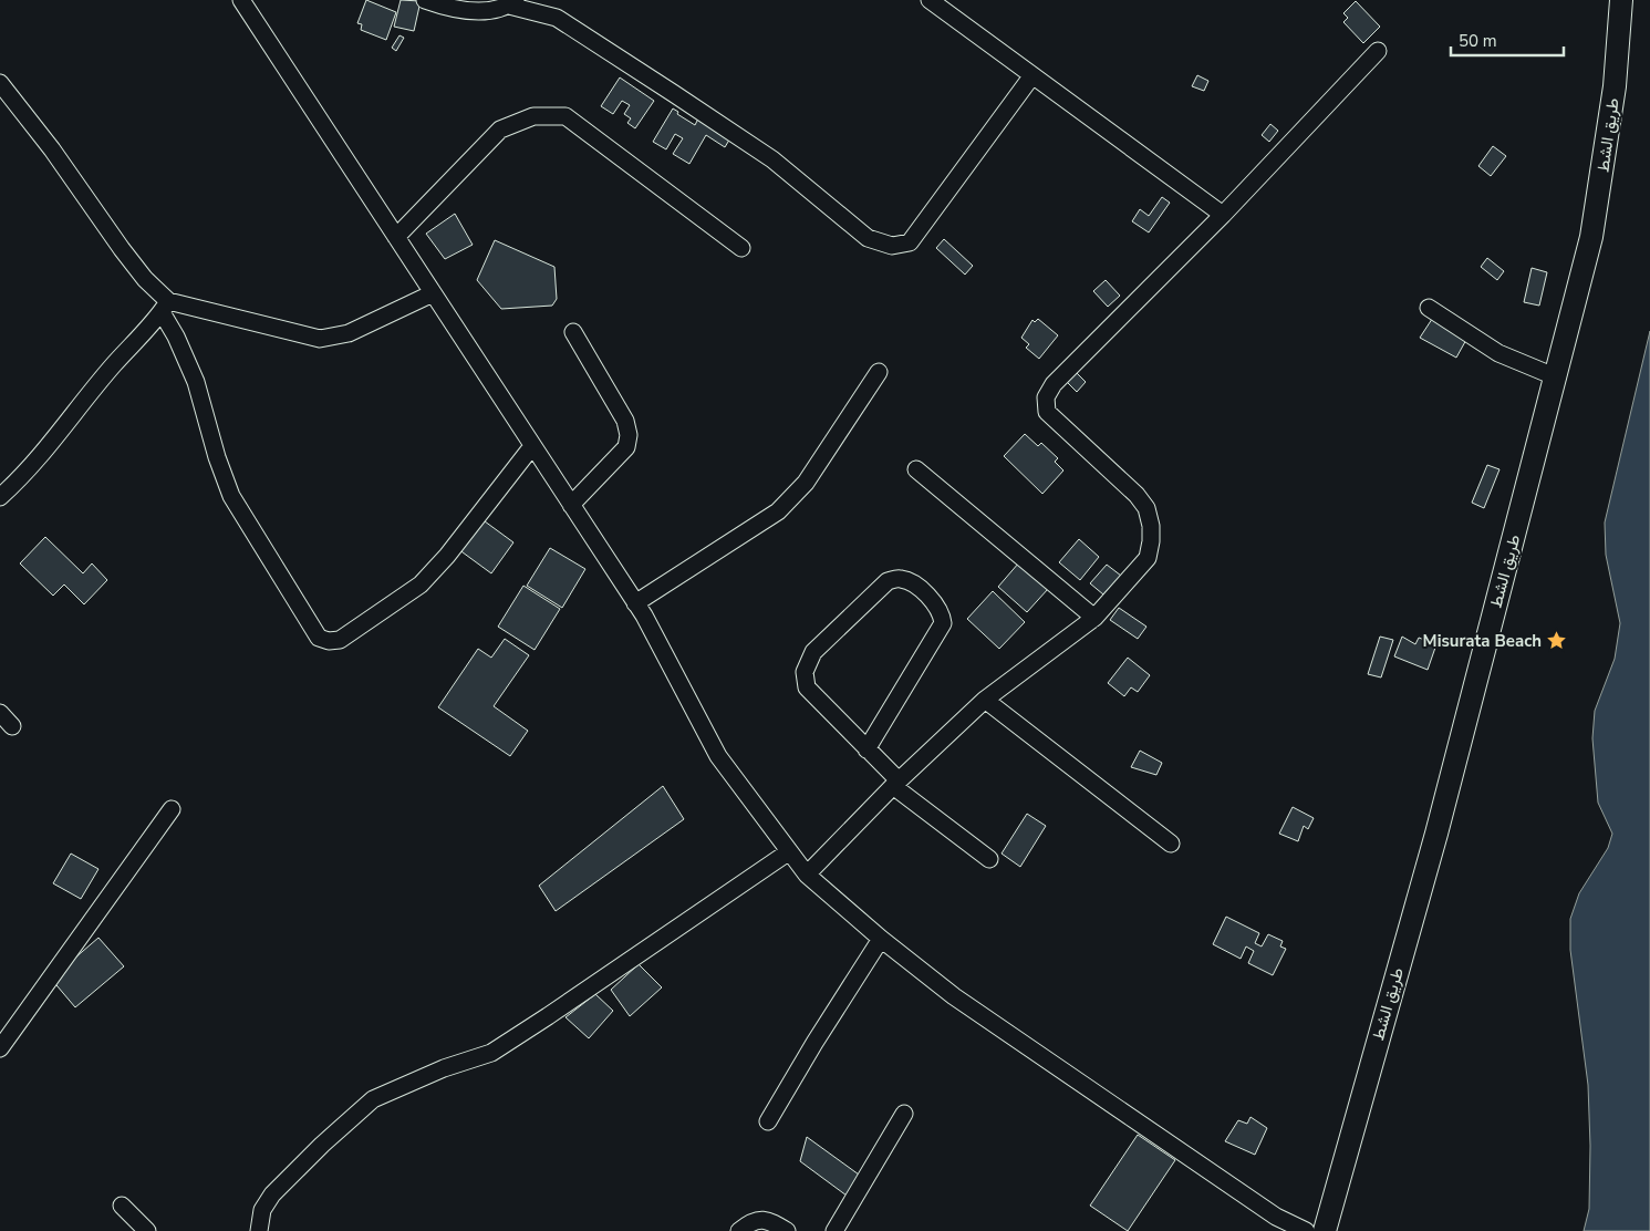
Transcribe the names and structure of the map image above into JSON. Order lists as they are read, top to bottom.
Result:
{
  "streets": {
    "main road": ["طريق الشط"]
  },
  "places": {
    "place": ["Misurata Beach"]
  },
  "scale_bar": "50 m"
}
